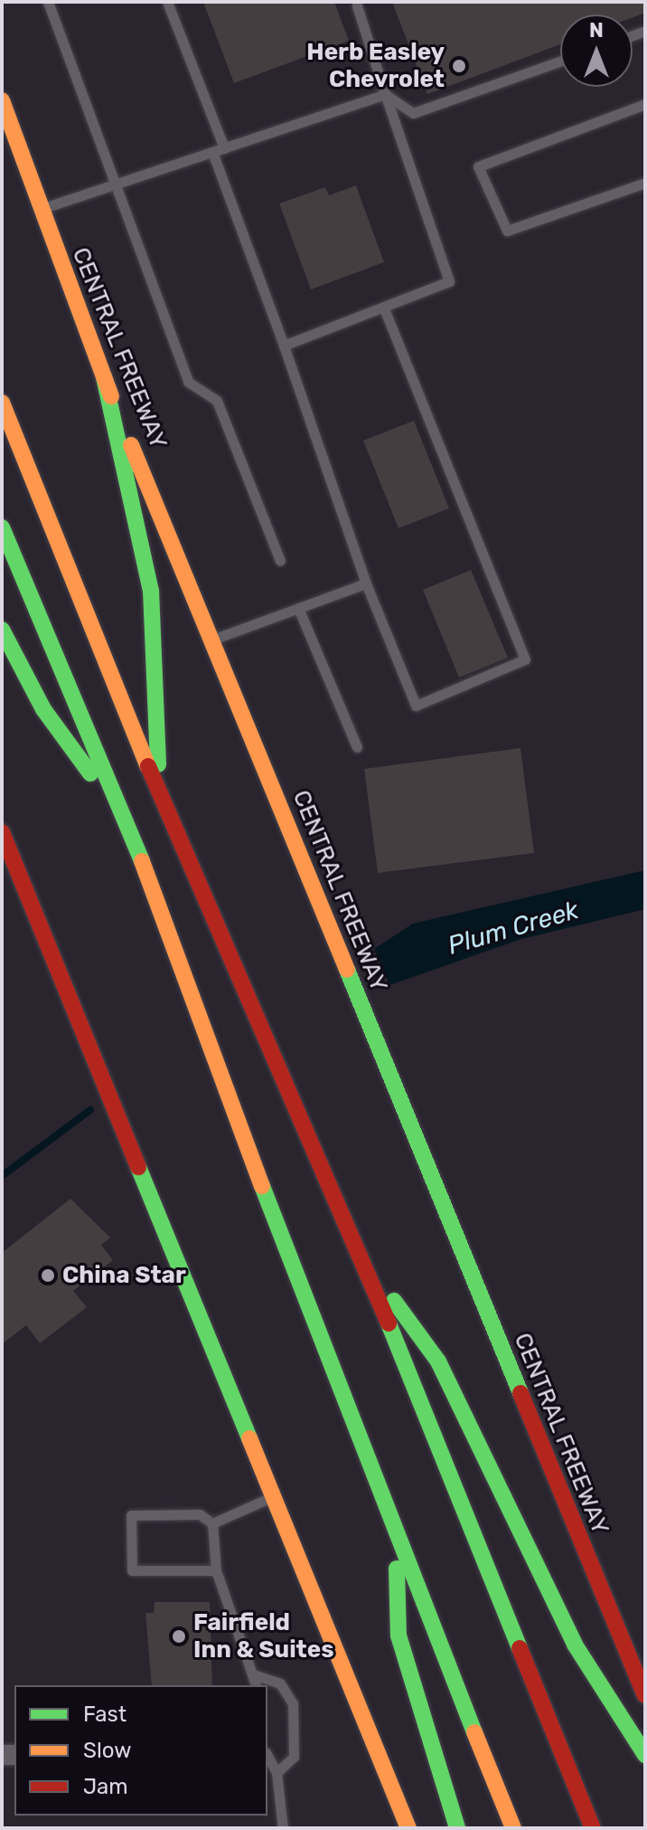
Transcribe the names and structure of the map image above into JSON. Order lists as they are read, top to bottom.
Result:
{
  "streets": {
    "main road": ["CENTRAL FREEWAY"]
  },
  "water": ["Plum Creek"],
  "places": ["Herb Easley Chevrolet", "China Star", "Fairfield Inn & Suites"],
  "legend": ["Fast", "Slow", "Jam"],
  "north": "top"
}
